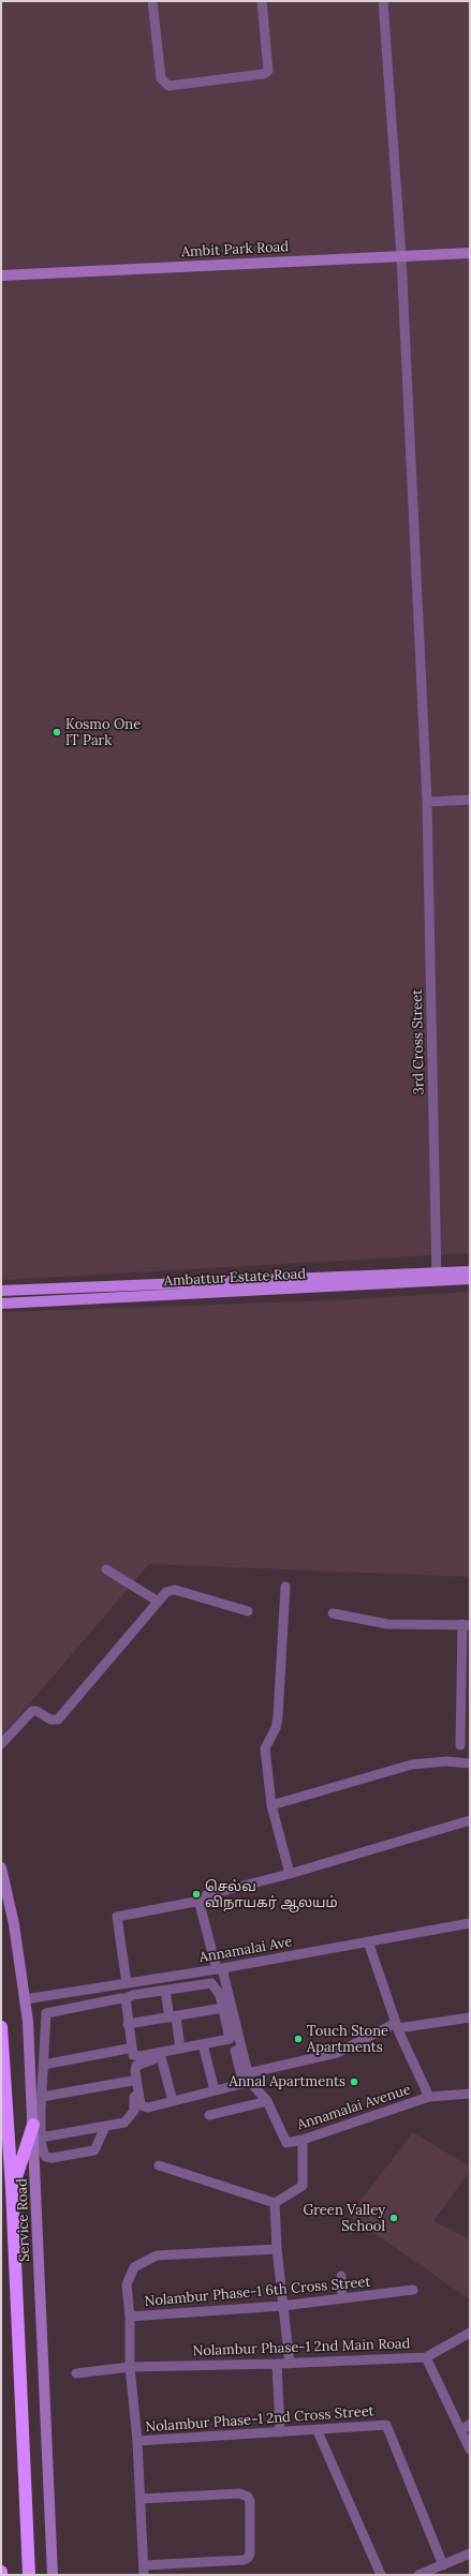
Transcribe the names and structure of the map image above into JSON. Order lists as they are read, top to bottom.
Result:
{
  "streets": {
    "main road": ["Ambattur Estate Road"],
    "street": [
      "Ambit Park Road",
      "3rd Cross Street",
      "Annamalai Ave",
      "Annamalai Avenue",
      "Service Road",
      "Nolambur Phase-1 6th Cross Street",
      "Nolambur Phase-1 2nd Main Road",
      "Nolambur Phase-1 2nd Cross Street"
    ]
  },
  "crossings": [
    ["Ambit Park Road", "3rd Cross Street"],
    ["3rd Cross Street", "Ambattur Estate Road"],
    ["Annamalai Ave", "Service Road"]
  ],
  "places": [
    "Kosmo One IT Park",
    "செல்வ விநாயகர் ஆலயம்",
    "Touch Stone Apartments",
    "Annal Apartments",
    "Green Valley School"
  ]
}
